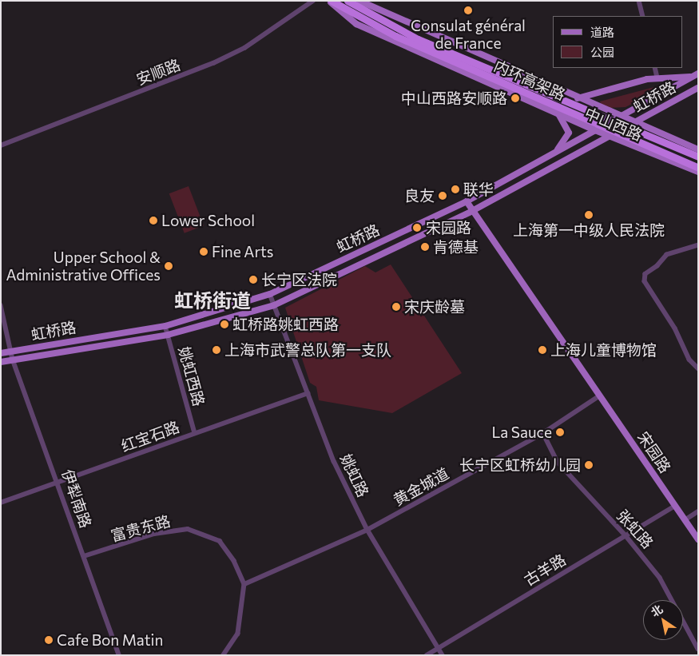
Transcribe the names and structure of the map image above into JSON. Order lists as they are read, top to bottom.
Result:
{
  "streets": {
    "highway": ["内环高架路"],
    "main road": ["虹桥路", "中山西路", "宋园路"],
    "street": [
      "安顺路",
      "姚虹西路",
      "红宝石路",
      "姚虹路",
      "黄金城道",
      "伊犁南路",
      "富贵东路",
      "张虹路",
      "古羊路"
    ]
  },
  "crossings": [
    ["虹桥路", "中山西路"],
    ["虹桥路", "姚虹西路"],
    ["虹桥路", "宋园路"],
    ["虹桥路", "姚虹路"],
    ["虹桥路", "伊犁南路"],
    ["姚虹西路", "红宝石路"],
    ["红宝石路", "姚虹路"],
    ["红宝石路", "伊犁南路"],
    ["宋园路", "黄金城道"],
    ["宋园路", "古羊路"],
    ["姚虹路", "黄金城道"],
    ["姚虹路", "古羊路"],
    ["黄金城道", "富贵东路"],
    ["黄金城道", "张虹路"],
    ["伊犁南路", "富贵东路"],
    ["张虹路", "古羊路"]
  ],
  "districts": ["虹桥街道"],
  "places": [
    "Consulat général de France",
    "中山西路安顺路",
    "联华",
    "良友",
    "上海第一中级人民法院",
    "Lower School",
    "宋园路",
    "肯德基",
    "Fine Arts",
    "Upper School & Administrative Offices",
    "长宁区法院",
    "宋庆龄墓",
    "虹桥路姚虹西路",
    "上海市武警总队第一支队",
    "上海儿童博物馆",
    "La Sauce",
    "长宁区虹桥幼儿园",
    "Cafe Bon Matin"
  ],
  "legend": ["道路", "公园"],
  "north": "top left"
}
